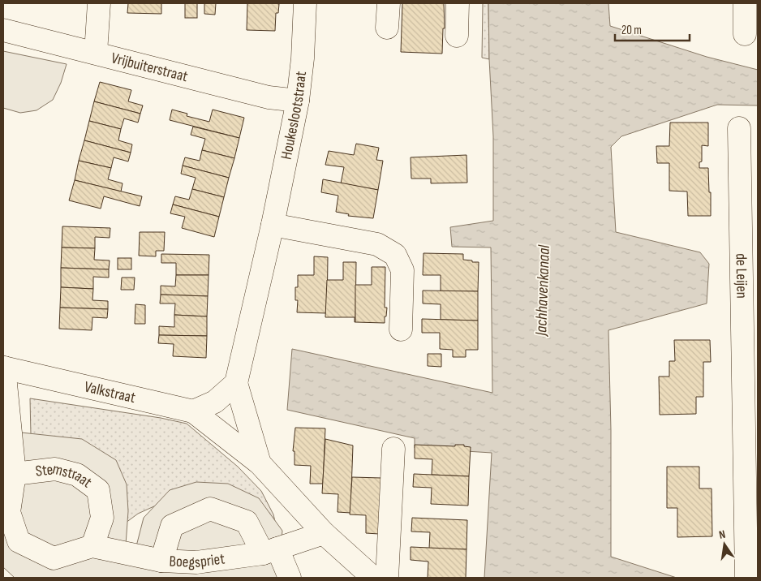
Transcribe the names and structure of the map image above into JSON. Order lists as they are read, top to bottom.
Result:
{
  "streets": {
    "street": [
      "Vrijbuiterstraat",
      "Houkeslootstraat",
      "de Leijen",
      "Valkstraat",
      "Stemstraat",
      "Boegspriet"
    ]
  },
  "crossings": [
    ["Vrijbuiterstraat", "Houkeslootstraat"],
    ["Valkstraat", "Stemstraat"]
  ],
  "water": ["Jachhavenkanaal"],
  "scale_bar": "20 m",
  "north": "top"
}
